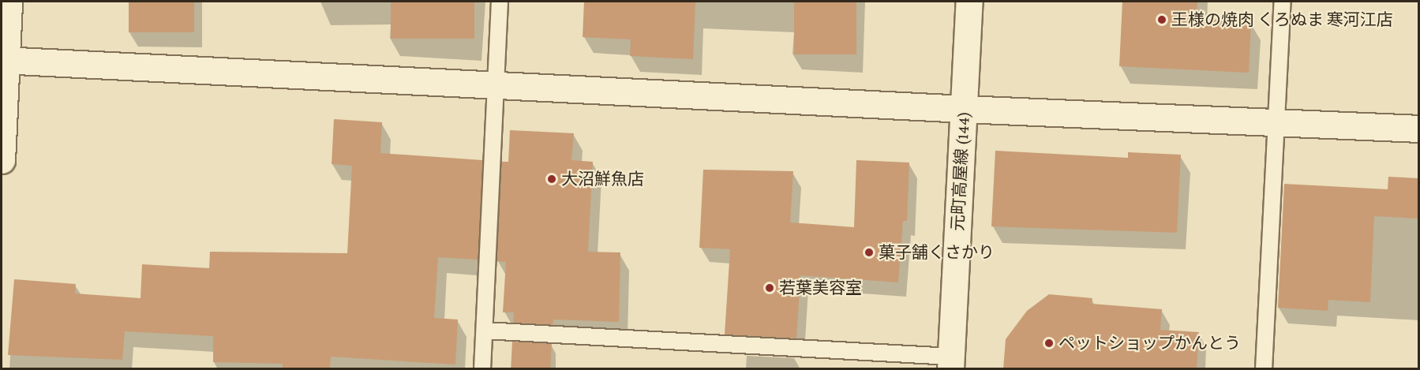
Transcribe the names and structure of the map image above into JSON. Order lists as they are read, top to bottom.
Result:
{
  "streets": {
    "street": ["元町高屋線 (144)"]
  },
  "places": [
    "王様の焼肉 くろぬま 寒河江店",
    "大沼鮮魚店",
    "菓子舗くさかり",
    "若葉美容室",
    "ペットショップかんとう"
  ]
}
